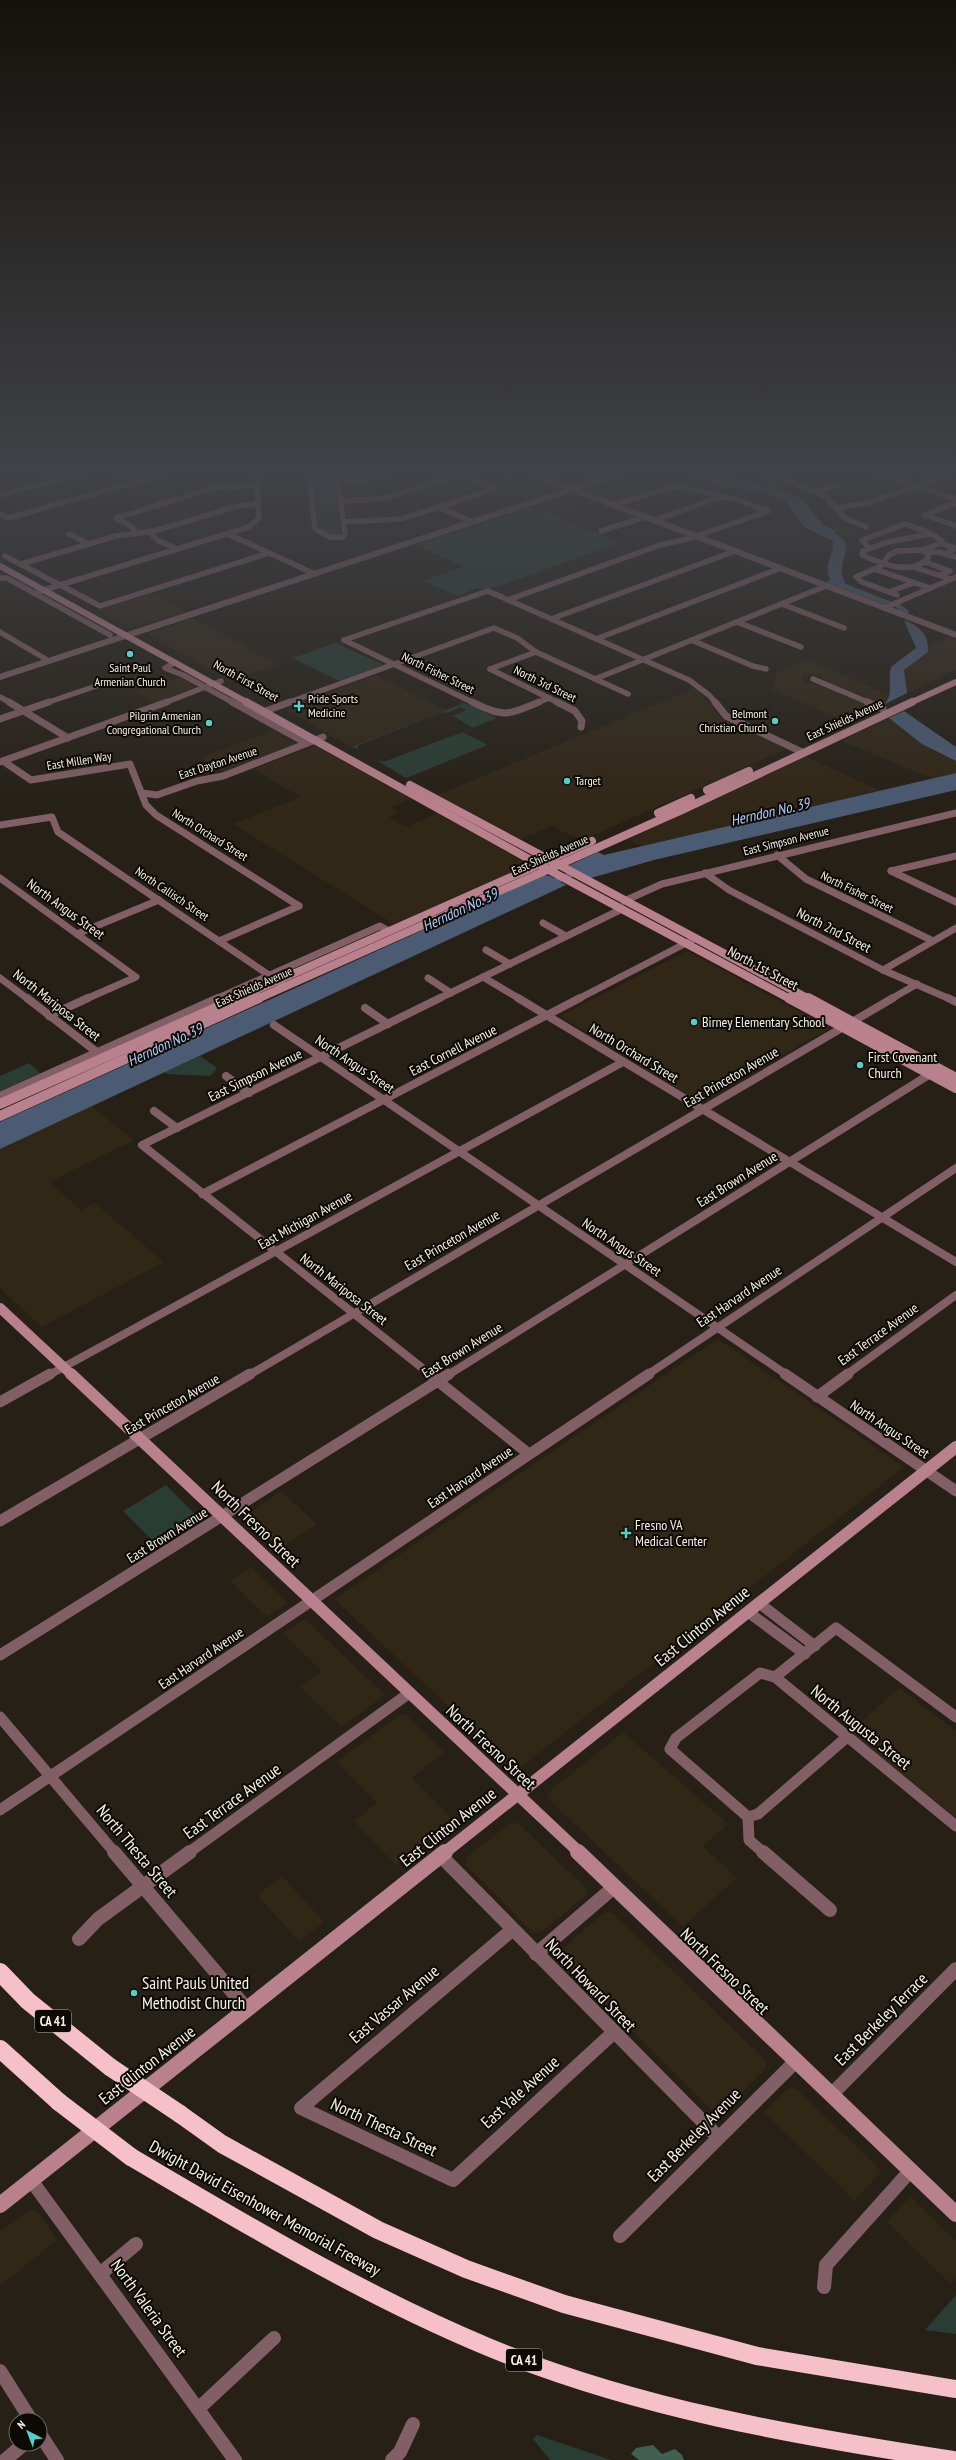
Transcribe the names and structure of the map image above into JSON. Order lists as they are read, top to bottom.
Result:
{
  "streets": {
    "highway": ["CA 41", "Dwight David Eisenhower Memorial Freeway"],
    "main road": [
      "North First Street",
      "East Shields Avenue",
      "North 1st Street",
      "North Fresno Street",
      "East Clinton Avenue"
    ],
    "street": [
      "North Fisher Street",
      "North 3rd Street",
      "East Millen Way",
      "East Dayton Avenue",
      "North Orchard Street",
      "East Simpson Avenue",
      "North Callisch Street",
      "North Angus Street",
      "North 2nd Street",
      "North Mariposa Street",
      "East Cornell Avenue",
      "East Princeton Avenue",
      "East Brown Avenue",
      "East Michigan Avenue",
      "East Harvard Avenue",
      "East Terrace Avenue",
      "North Augusta Street",
      "North Thesta Street",
      "North Howard Street",
      "East Vassar Avenue",
      "East Berkeley Terrace",
      "East Yale Avenue",
      "East Berkeley Avenue",
      "North Valeria Street"
    ]
  },
  "crossings": [
    ["North Fisher Street", "North 3rd Street"],
    ["North Fisher Street", "East Simpson Avenue"],
    ["North First Street", "East Shields Avenue"],
    ["North First Street", "East Dayton Avenue"],
    ["North First Street", "North 1st Street"],
    ["East Shields Avenue", "North Callisch Street"],
    ["East Millen Way", "North Orchard Street"],
    ["East Dayton Avenue", "North Orchard Street"],
    ["North Orchard Street", "East Simpson Avenue"],
    ["North Orchard Street", "North Callisch Street"],
    ["North Orchard Street", "East Cornell Avenue"],
    ["North Orchard Street", "East Princeton Avenue"],
    ["North Orchard Street", "East Brown Avenue"],
    ["North Orchard Street", "East Michigan Avenue"],
    ["North Orchard Street", "East Harvard Avenue"],
    ["East Simpson Avenue", "North Angus Street"],
    ["East Simpson Avenue", "North 2nd Street"],
    ["East Simpson Avenue", "North 1st Street"],
    ["East Simpson Avenue", "North Mariposa Street"],
    ["North Angus Street", "North Mariposa Street"],
    ["North Angus Street", "East Cornell Avenue"],
    ["North Angus Street", "East Princeton Avenue"],
    ["North Angus Street", "East Brown Avenue"],
    ["North Angus Street", "East Michigan Avenue"],
    ["North Angus Street", "East Harvard Avenue"],
    ["North Angus Street", "East Terrace Avenue"],
    ["North Angus Street", "East Clinton Avenue"],
    ["North 2nd Street", "East Princeton Avenue"],
    ["North 1st Street", "East Cornell Avenue"],
    ["North 1st Street", "East Princeton Avenue"],
    ["North 1st Street", "East Brown Avenue"],
    ["North Mariposa Street", "East Cornell Avenue"],
    ["North Mariposa Street", "East Princeton Avenue"],
    ["North Mariposa Street", "East Brown Avenue"],
    ["North Mariposa Street", "East Michigan Avenue"],
    ["North Mariposa Street", "East Harvard Avenue"],
    ["East Princeton Avenue", "North Fresno Street"],
    ["East Brown Avenue", "North Fresno Street"],
    ["East Michigan Avenue", "North Fresno Street"],
    ["East Harvard Avenue", "North Fresno Street"],
    ["East Harvard Avenue", "North Thesta Street"],
    ["East Terrace Avenue", "North Fresno Street"],
    ["East Terrace Avenue", "North Thesta Street"],
    ["North Fresno Street", "East Clinton Avenue"],
    ["North Fresno Street", "East Berkeley Terrace"],
    ["North Fresno Street", "East Berkeley Avenue"],
    ["East Clinton Avenue", "North Thesta Street"],
    ["East Clinton Avenue", "North Howard Street"],
    ["East Clinton Avenue", "North Valeria Street"],
    ["North Thesta Street", "East Vassar Avenue"],
    ["North Thesta Street", "East Yale Avenue"],
    ["North Howard Street", "East Vassar Avenue"],
    ["North Howard Street", "East Yale Avenue"],
    ["North Howard Street", "East Berkeley Avenue"]
  ],
  "water": ["Herndon No. 39"],
  "places": {
    "other": [
      "Saint Paul Armenian Church",
      "Belmont Christian Church",
      "Pilgrim Armenian Congregational Church",
      "Target",
      "Birney Elementary School",
      "First Covenant Church",
      "Saint Pauls United Methodist Church"
    ],
    "health": ["Pride Sports Medicine", "Fresno VA Medical Center"]
  },
  "north": "top left"
}
